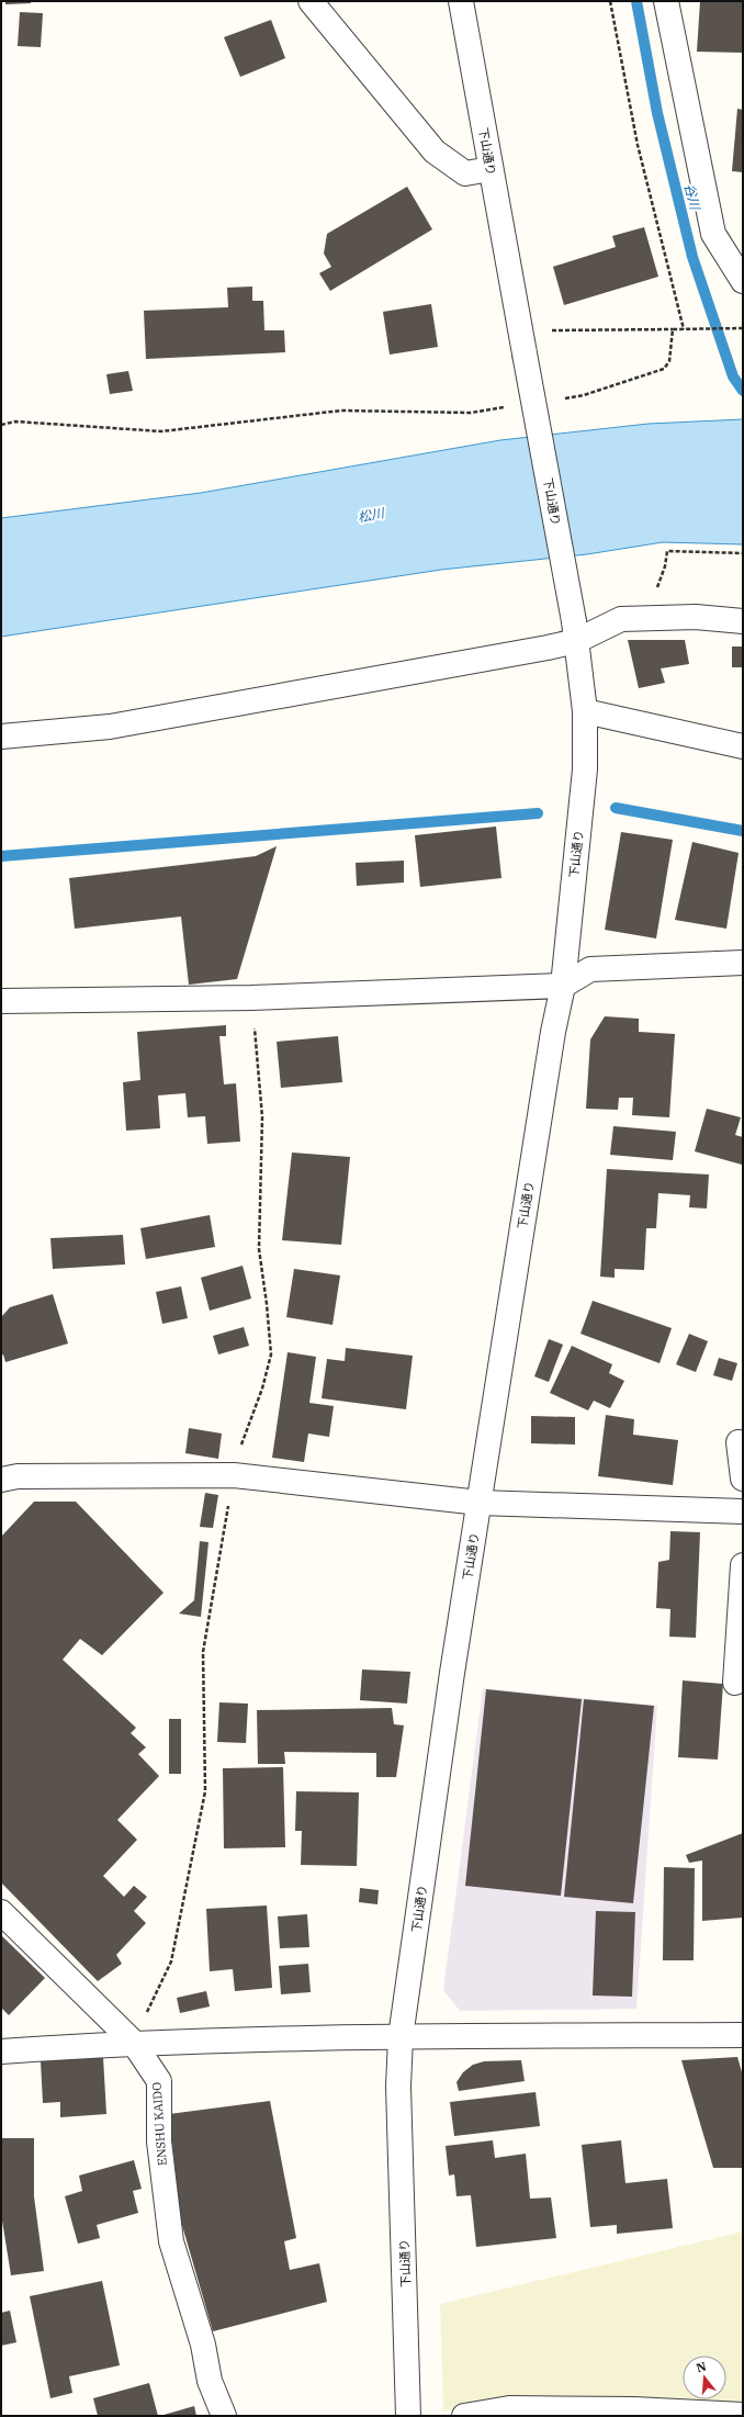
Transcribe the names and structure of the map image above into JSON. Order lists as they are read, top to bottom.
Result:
{
  "streets": {
    "street": ["下山通り", "ENSHU KAIDO"]
  },
  "water": ["谷川", "松川"],
  "north": "top"
}
